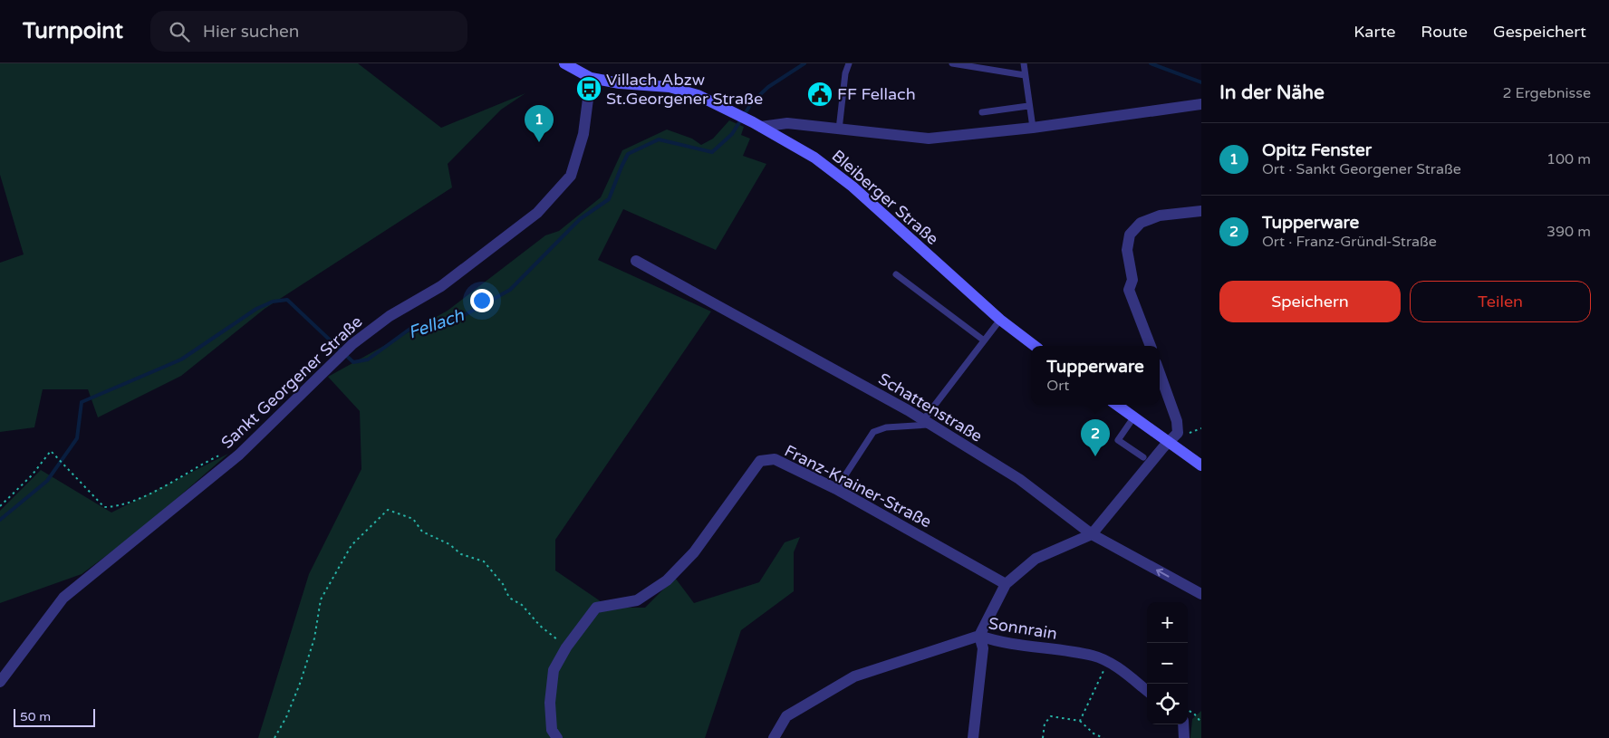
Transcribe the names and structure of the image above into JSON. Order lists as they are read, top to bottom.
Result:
{
  "streets": {
    "main road": ["Bleiberger Straße"],
    "street": [
      "Sankt Georgener Straße",
      "Schattenstraße",
      "Franz-Krainer-Straße",
      "Sonnrain"
    ]
  },
  "crossings": [
    ["Bleiberger Straße", "Sankt Georgener Straße"]
  ],
  "water": ["Fellach"],
  "places": {
    "bus stop": ["Villach Abzw St.Georgener Straße"],
    "public building": ["FF Fellach"]
  },
  "scale_bar": "50 m",
  "page": {
    "header": "Turnpoint",
    "search": "Hier suchen",
    "nav": ["Karte", "Route", "Gespeichert"],
    "heading": ["In der Nähe", "2 Ergebnisse"],
    "pins": ["1", "2"],
    "list": [
      {
        "mark": "1",
        "name": "Opitz Fenster",
        "note": "Ort · Sankt Georgener Straße",
        "value": "100 m"
      },
      {
        "mark": "2",
        "name": "Tupperware",
        "note": "Ort · Franz-Gründl-Straße",
        "value": "390 m"
      }
    ],
    "buttons": ["Speichern", "Teilen"],
    "popup": ["Tupperware", "Ort"],
    "map_buttons": ["+", "−"],
    "scale": "50 m"
  }
}
